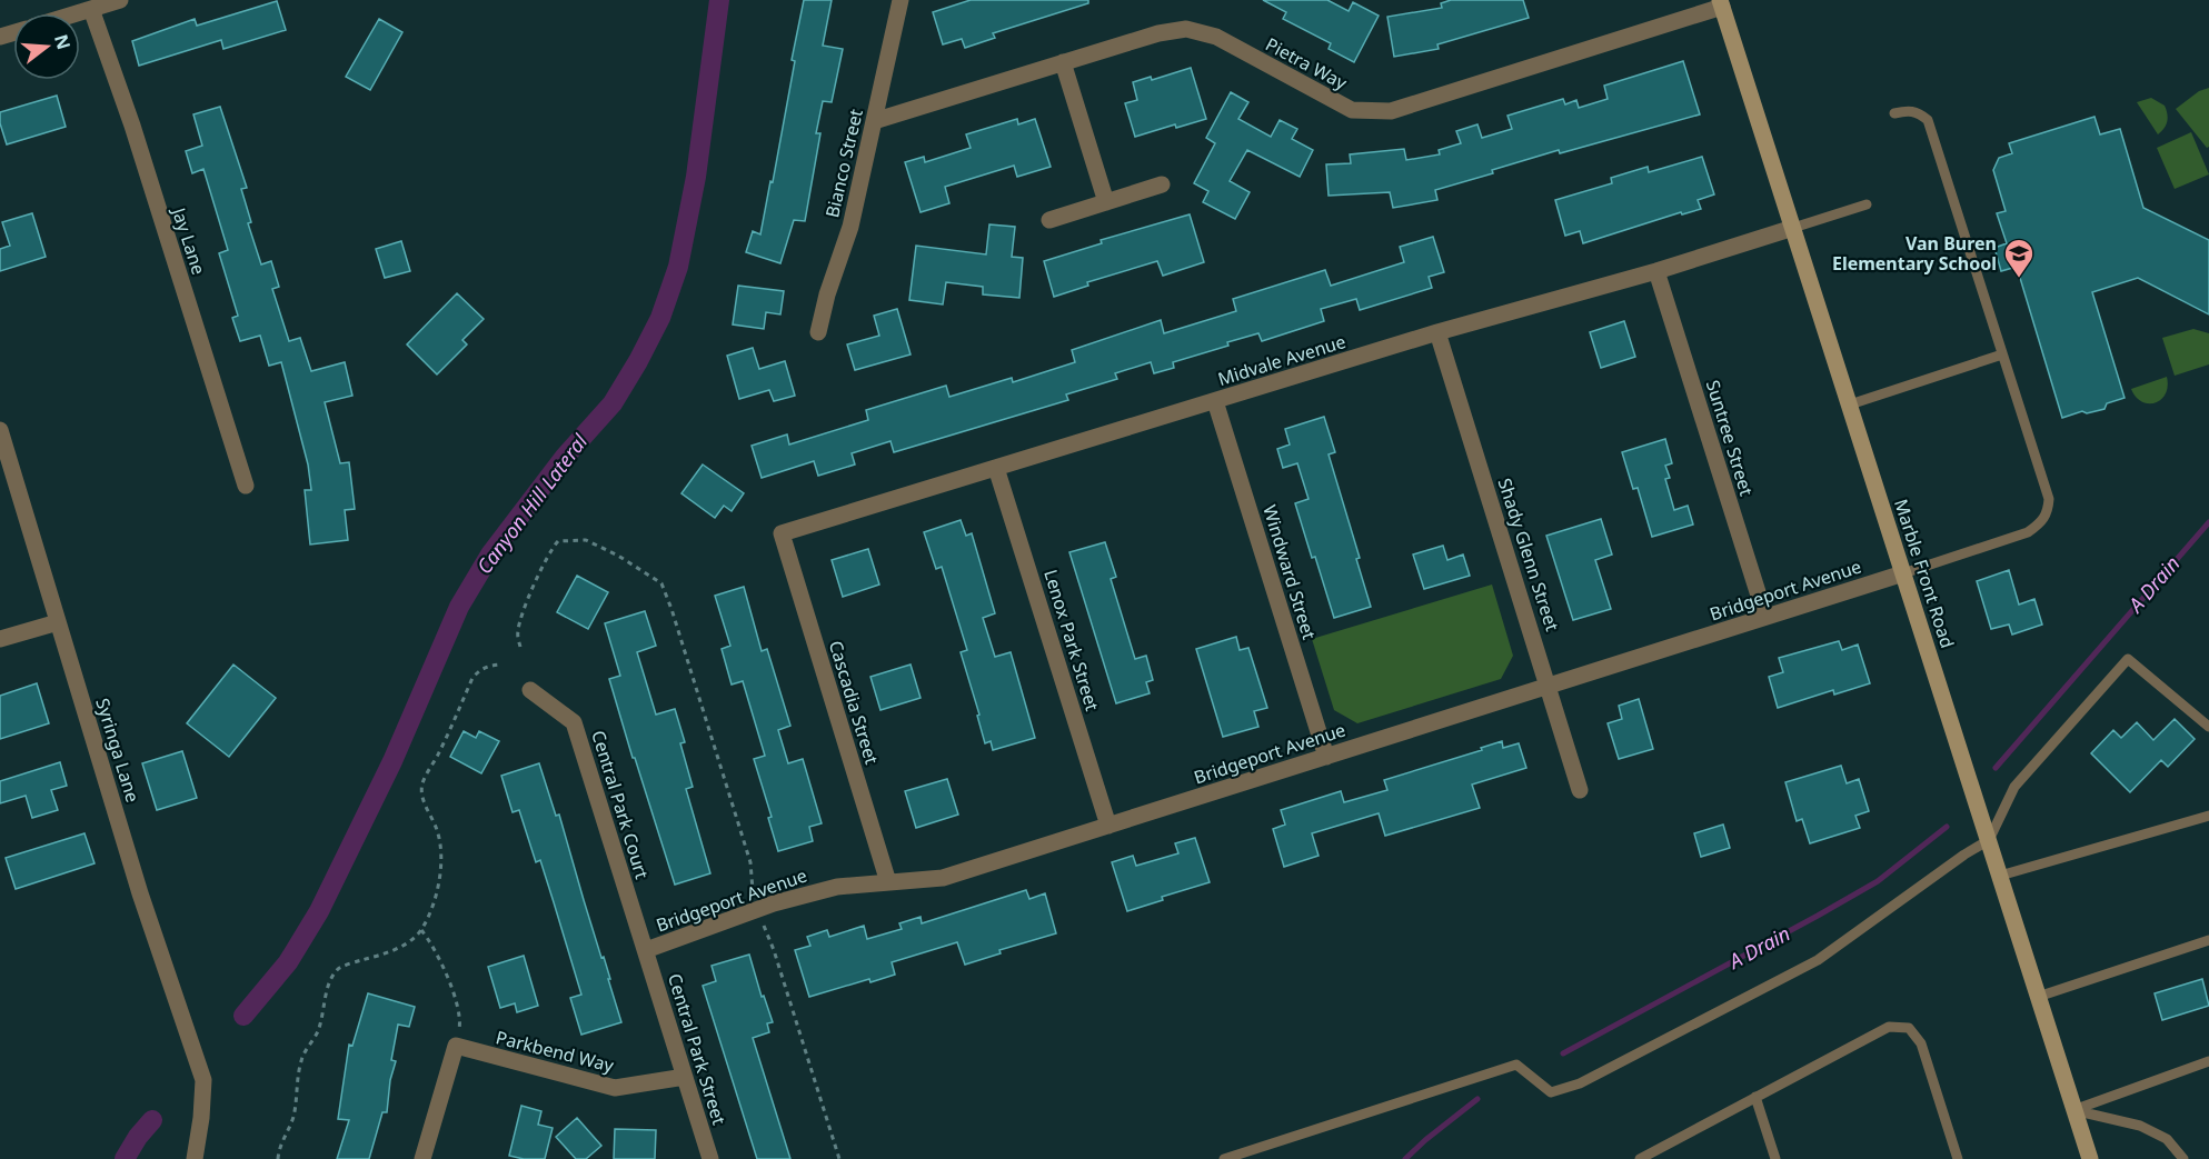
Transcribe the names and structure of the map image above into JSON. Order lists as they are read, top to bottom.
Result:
{
  "streets": {
    "street": [
      "Pietra Way",
      "Bianco Street",
      "Jay Lane",
      "Midvale Avenue",
      "Suntree Street",
      "Shady Glenn Street",
      "Windward Street",
      "Marble Front Road",
      "Bridgeport Avenue",
      "Lenox Park Street",
      "Cascadia Street",
      "Syringa Lane",
      "Central Park Court",
      "Central Park Street",
      "Parkbend Way"
    ]
  },
  "crossings": [
    ["Pietra Way", "Bianco Street"],
    ["Pietra Way", "Marble Front Road"],
    ["Midvale Avenue", "Suntree Street"],
    ["Midvale Avenue", "Shady Glenn Street"],
    ["Midvale Avenue", "Windward Street"],
    ["Midvale Avenue", "Marble Front Road"],
    ["Midvale Avenue", "Lenox Park Street"],
    ["Midvale Avenue", "Cascadia Street"],
    ["Suntree Street", "Bridgeport Avenue"],
    ["Shady Glenn Street", "Bridgeport Avenue"],
    ["Windward Street", "Bridgeport Avenue"],
    ["Marble Front Road", "Bridgeport Avenue"],
    ["Bridgeport Avenue", "Lenox Park Street"],
    ["Bridgeport Avenue", "Cascadia Street"],
    ["Bridgeport Avenue", "Central Park Court"],
    ["Bridgeport Avenue", "Central Park Street"],
    ["Central Park Court", "Central Park Street"],
    ["Central Park Street", "Parkbend Way"]
  ],
  "water": ["Canyon Hill Lateral", "A Drain"],
  "places": {
    "school or university": ["Van Buren Elementary School"]
  },
  "north": "right"
}
